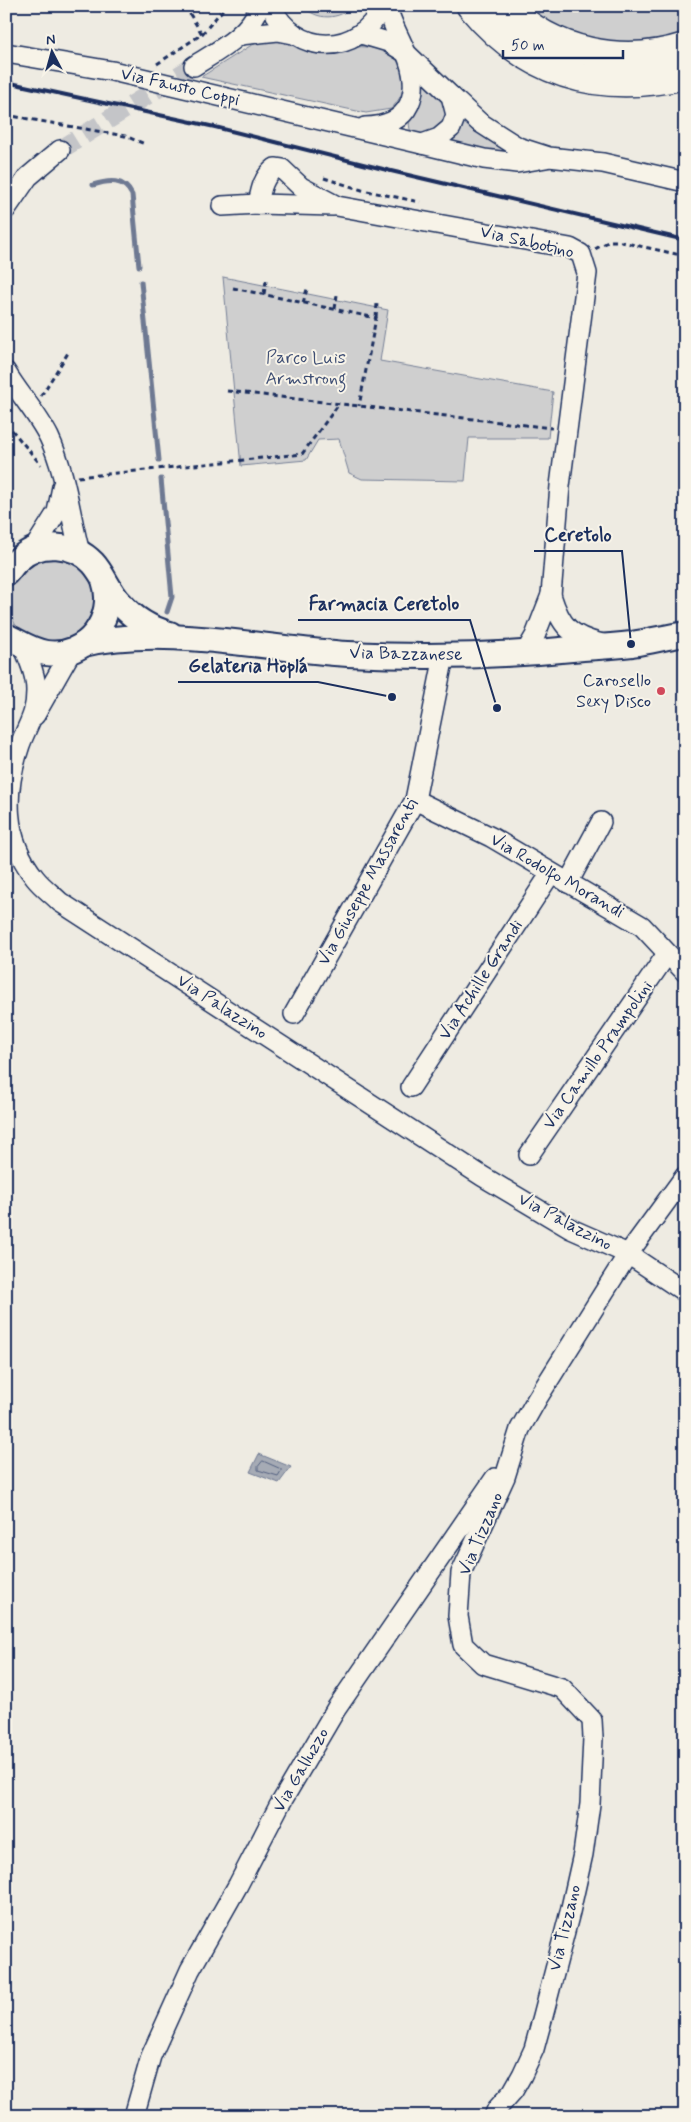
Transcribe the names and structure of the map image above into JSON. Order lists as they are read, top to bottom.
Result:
{
  "streets": {
    "main road": ["Via Bazzanese"],
    "street": [
      "Via Fausto Coppi",
      "Via Sabotino",
      "Via Rodolfo Morandi",
      "Via Giuseppe Massarenti",
      "Via Achille Grandi",
      "Via Palazzino",
      "Via Camillo Prampolini",
      "Via Tizzano",
      "Via Galluzzo"
    ]
  },
  "crossings": [
    ["Via Bazzanese", "Via Giuseppe Massarenti"],
    ["Via Bazzanese", "Via Palazzino"],
    ["Via Rodolfo Morandi", "Via Giuseppe Massarenti"],
    ["Via Rodolfo Morandi", "Via Achille Grandi"],
    ["Via Rodolfo Morandi", "Via Camillo Prampolini"],
    ["Via Palazzino", "Via Tizzano"],
    ["Via Tizzano", "Via Galluzzo"]
  ],
  "parks": ["Parco Luis Armstrong"],
  "places": [
    "Ceretolo",
    "Carosello Sexy Disco",
    "Gelateria Hoplá",
    "Farmacia Ceretolo"
  ],
  "scale_bar": "50 m",
  "north": "top"
}
